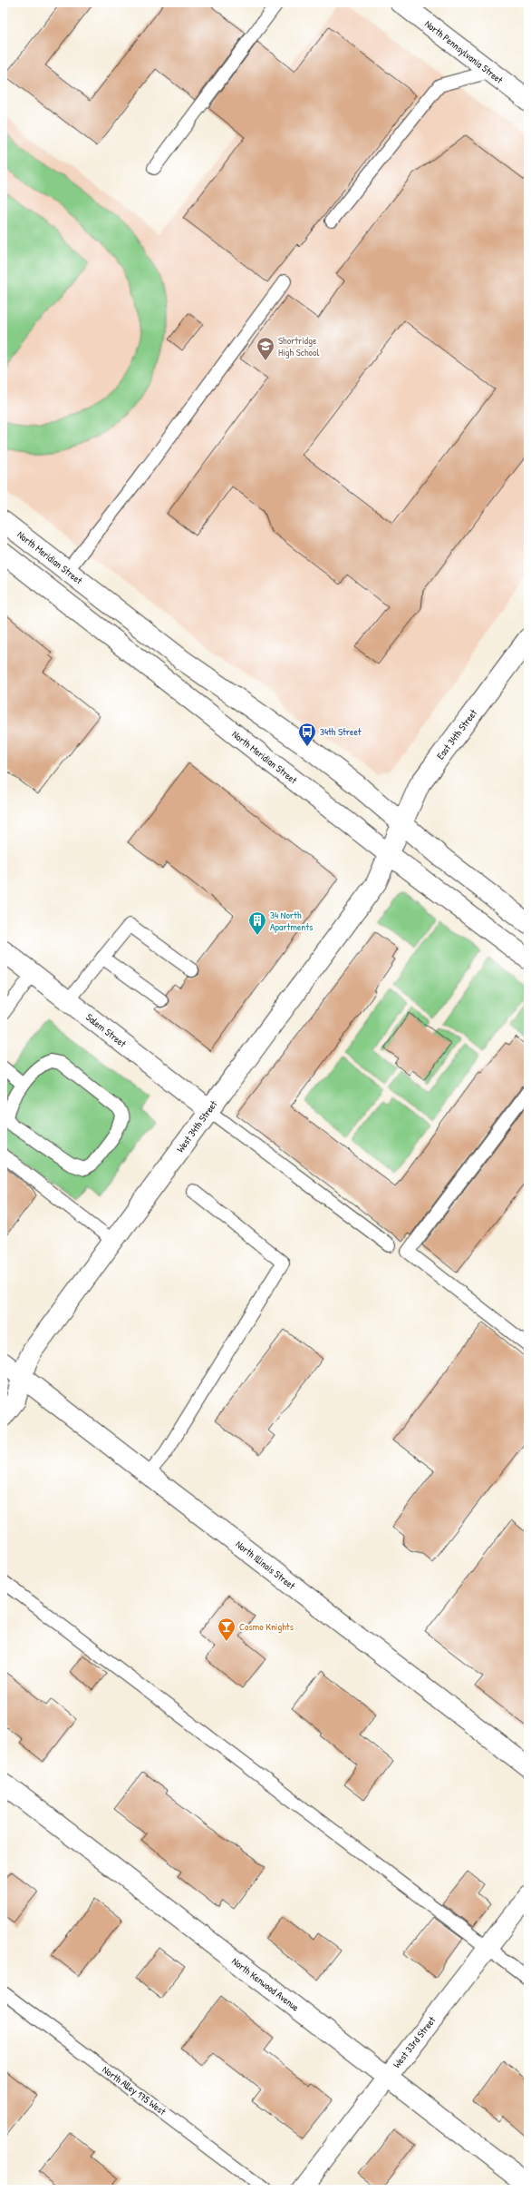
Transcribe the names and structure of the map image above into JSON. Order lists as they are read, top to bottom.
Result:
{
  "streets": {
    "street": [
      "North Pennsylvania Street",
      "North Meridian Street",
      "East 34th Street",
      "Salem Street",
      "West 34th Street",
      "North Illinois Street",
      "North Kenwood Avenue",
      "West 33rd Street"
    ],
    "lane": ["North Alley 175 West"]
  },
  "crossings": [
    ["North Meridian Street", "East 34th Street"],
    ["North Meridian Street", "West 34th Street"],
    ["East 34th Street", "West 34th Street"],
    ["Salem Street", "West 34th Street"],
    ["West 34th Street", "North Illinois Street"],
    ["North Kenwood Avenue", "West 33rd Street"]
  ],
  "places": {
    "school or university": ["Shortridge High School"],
    "bus stop": ["34th Street"],
    "building": ["34 North Apartments"],
    "bar": ["Cosmo Knights"]
  }
}
